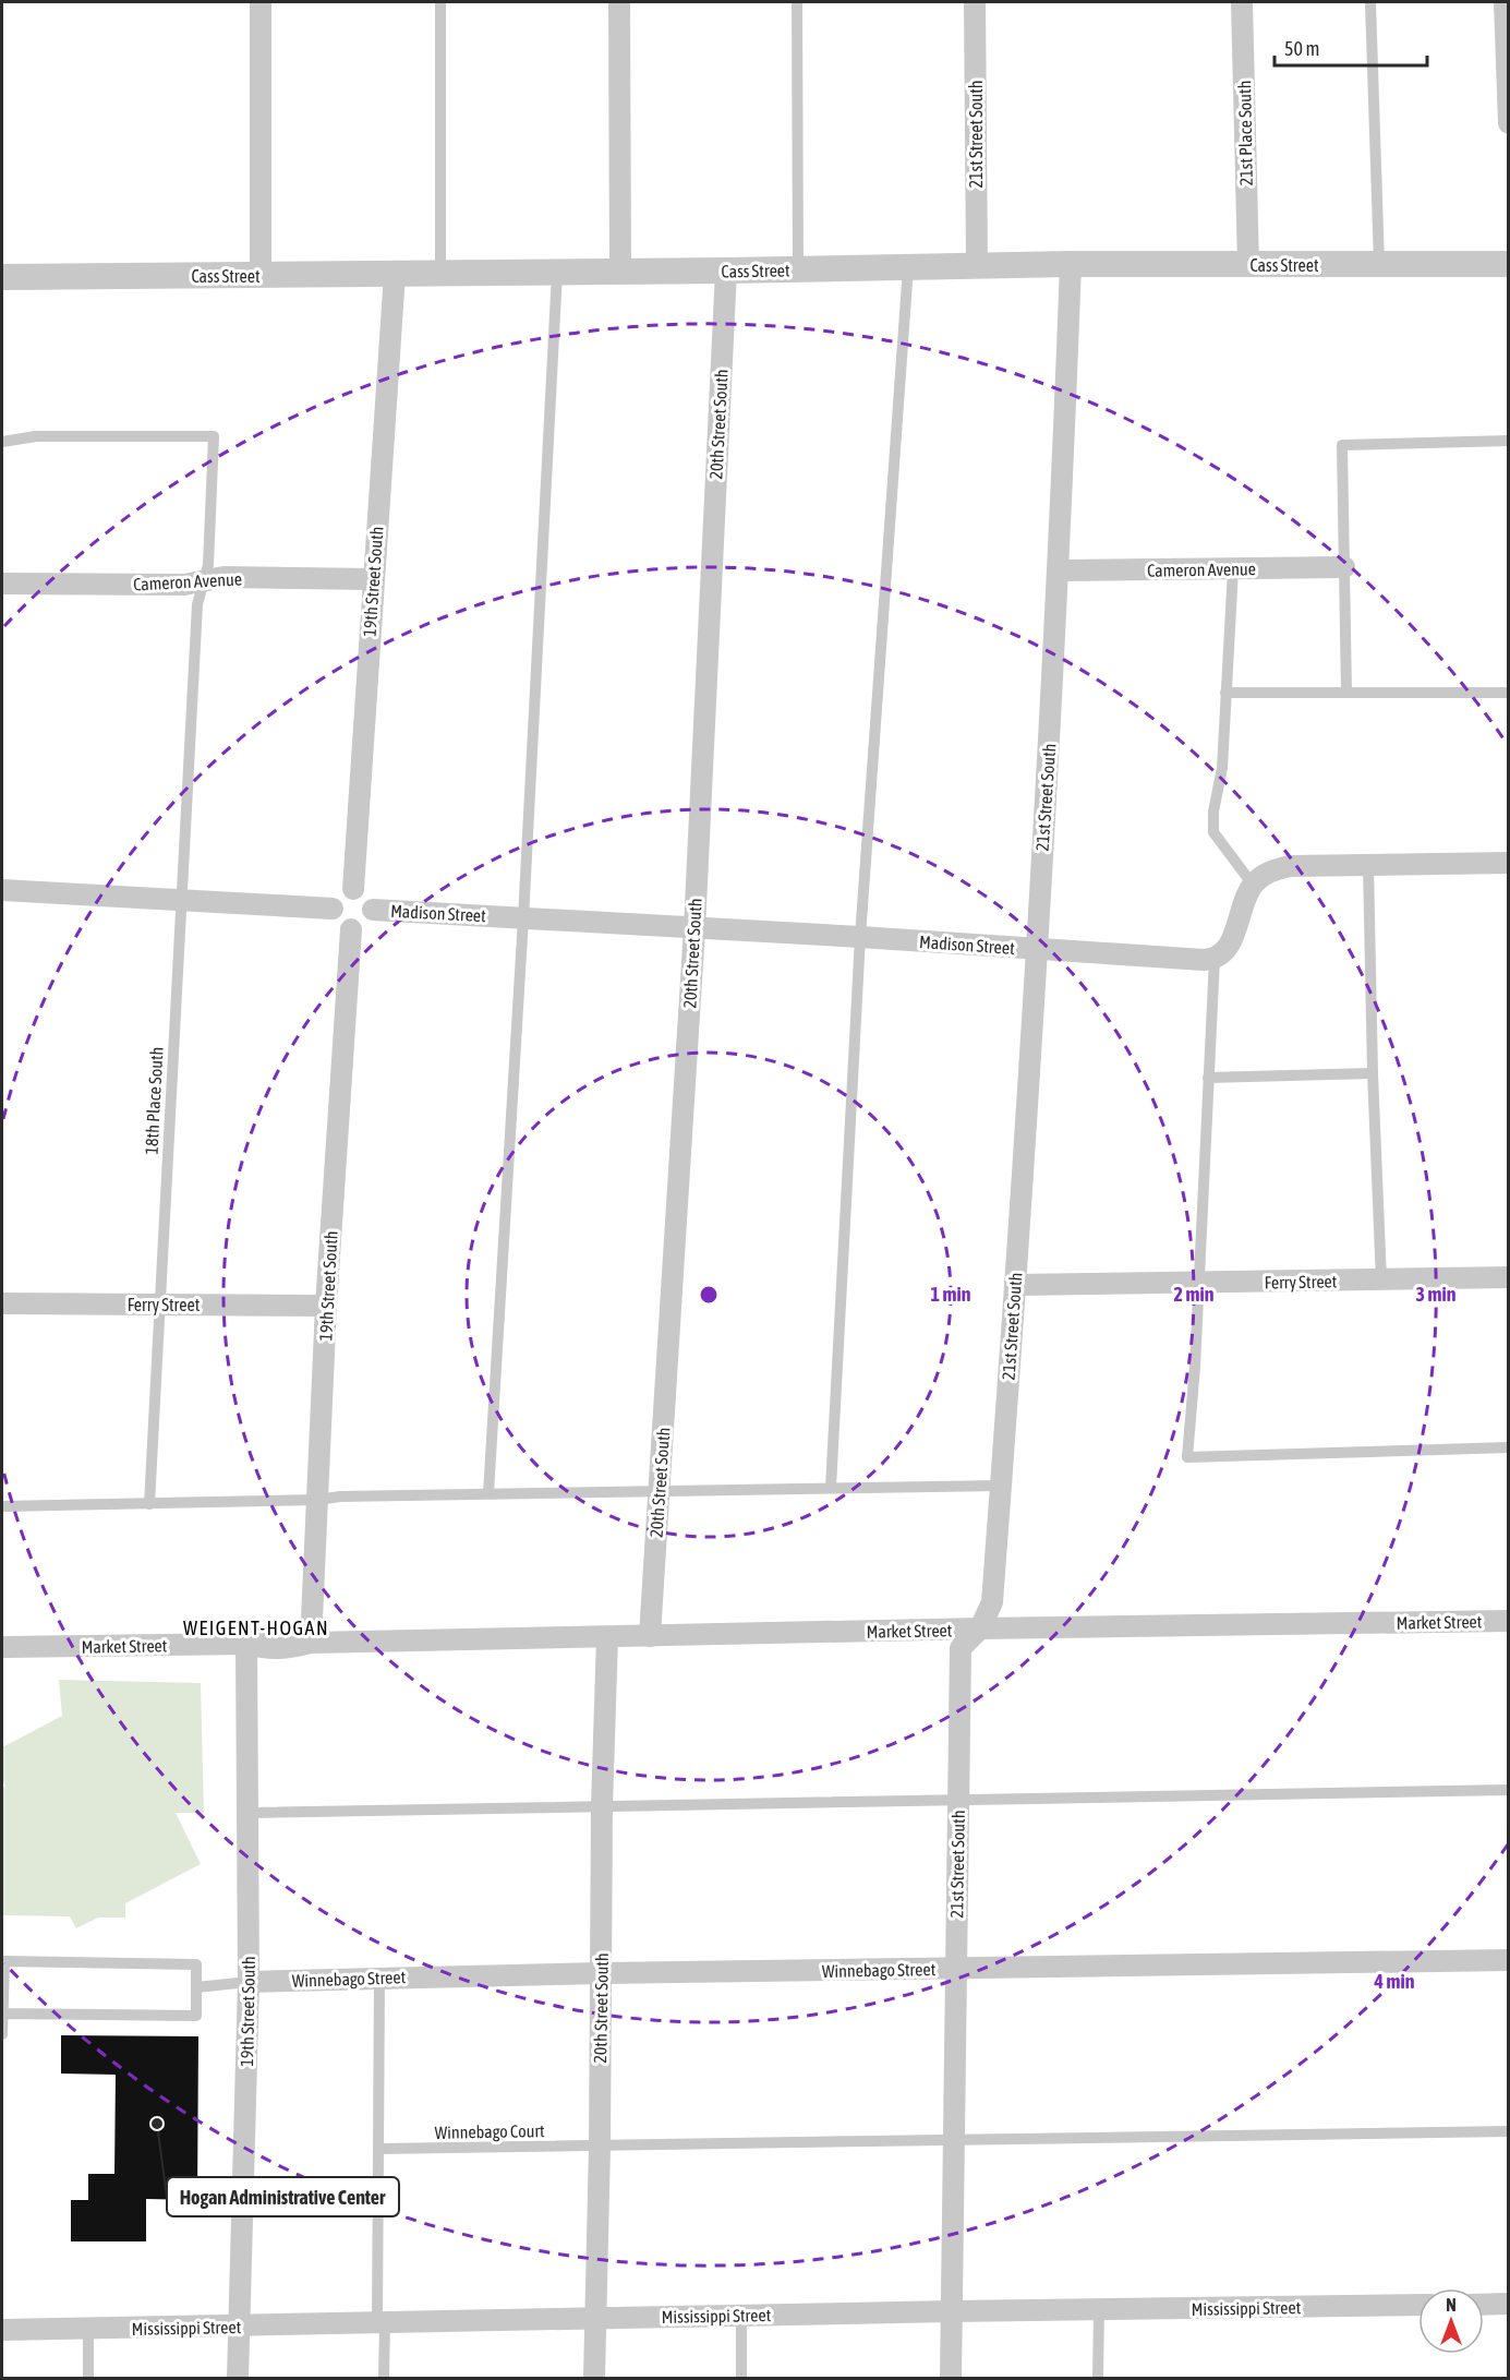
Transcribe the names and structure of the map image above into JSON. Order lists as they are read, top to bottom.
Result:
{
  "streets": {
    "street": [
      "21st Place South",
      "21st Street South",
      "Cass Street",
      "20th Street South",
      "Cameron Avenue",
      "19th Street South",
      "Madison Street",
      "Ferry Street",
      "Market Street",
      "Winnebago Street",
      "Mississippi Street"
    ],
    "lane": ["18th Place South", "Winnebago Court"]
  },
  "crossings": [
    ["21st Place South", "Cass Street"],
    ["21st Street South", "Cass Street"],
    ["21st Street South", "Cameron Avenue"],
    ["21st Street South", "Madison Street"],
    ["21st Street South", "Ferry Street"],
    ["21st Street South", "Market Street"],
    ["21st Street South", "Winnebago Street"],
    ["21st Street South", "Winnebago Court"],
    ["21st Street South", "Mississippi Street"],
    ["Cass Street", "20th Street South"],
    ["Cass Street", "19th Street South"],
    ["20th Street South", "Madison Street"],
    ["20th Street South", "Market Street"],
    ["20th Street South", "Winnebago Street"],
    ["20th Street South", "Winnebago Court"],
    ["20th Street South", "Mississippi Street"],
    ["Cameron Avenue", "19th Street South"],
    ["Cameron Avenue", "18th Place South"],
    ["19th Street South", "Madison Street"],
    ["19th Street South", "Ferry Street"],
    ["19th Street South", "Market Street"],
    ["19th Street South", "Winnebago Street"],
    ["19th Street South", "Mississippi Street"],
    ["18th Place South", "Ferry Street"]
  ],
  "districts": ["WEIGENT-HOGAN"],
  "places": ["Hogan Administrative Center"],
  "scale_bar": "50 m",
  "north": "top",
  "rings": [
    "1 min",
    "2 min",
    "3 min",
    "4 min"
  ]
}
